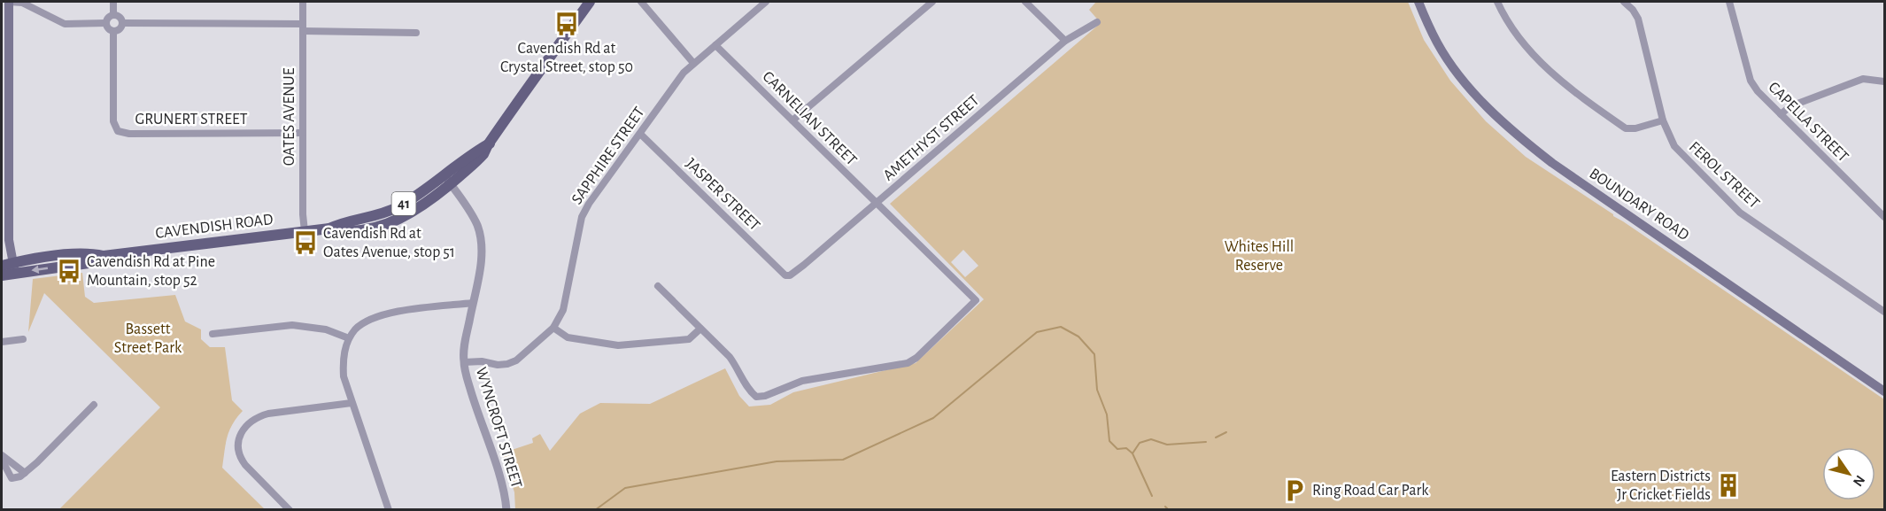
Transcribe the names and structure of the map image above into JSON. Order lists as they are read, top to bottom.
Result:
{
  "streets": {
    "main road": ["41", "BOUNDARY ROAD", "CAVENDISH ROAD"],
    "street": [
      "OATES AVENUE",
      "CARNELIAN STREET",
      "GRUNERT STREET",
      "CAPELLA STREET",
      "AMETHYST STREET",
      "SAPPHIRE STREET",
      "FEROL STREET",
      "JASPER STREET",
      "WYNCROFT STREET"
    ]
  },
  "crossings": [
    ["OATES AVENUE", "GRUNERT STREET"],
    ["OATES AVENUE", "CAVENDISH ROAD"],
    ["CARNELIAN STREET", "AMETHYST STREET"],
    ["CARNELIAN STREET", "SAPPHIRE STREET"],
    ["AMETHYST STREET", "JASPER STREET"],
    ["SAPPHIRE STREET", "JASPER STREET"],
    ["SAPPHIRE STREET", "WYNCROFT STREET"],
    ["CAVENDISH ROAD", "WYNCROFT STREET"]
  ],
  "parks": ["Whites Hill Reserve", "Bassett Street Park"],
  "places": {
    "bus stop": ["Cavendish Rd at Crystal Street, stop 50", "Cavendish Rd at Oates Avenue, stop 51", "Cavendish Rd at Pine Mountain, stop 52"],
    "building": ["Eastern Districts Jr Cricket Fields"],
    "parking": ["Ring Road Car Park"]
  },
  "north": "bottom right"
}
